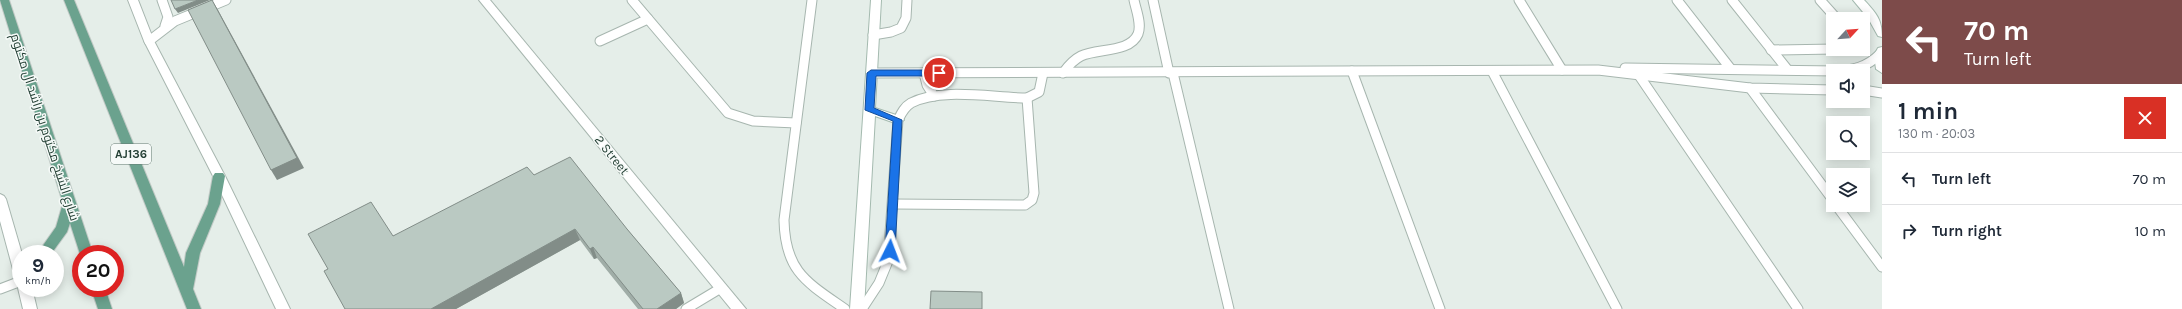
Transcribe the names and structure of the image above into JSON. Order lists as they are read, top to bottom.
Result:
{
  "streets": {
    "main road": ["شارع الشيخ مكتوم بن راشد آل مكتوم", "AJ136"],
    "street": ["2 Street"]
  },
  "north": "top right",
  "page": {
    "turn": ["70 m", "Turn left"],
    "heading": ["1 min", "130 m · 20:03"],
    "list": [
      {
        "name": "Turn left",
        "value": "70 m"
      },
      {
        "name": "Turn right",
        "value": "10 m"
      }
    ],
    "speed": "9 km/h",
    "limit": "20"
  }
}
